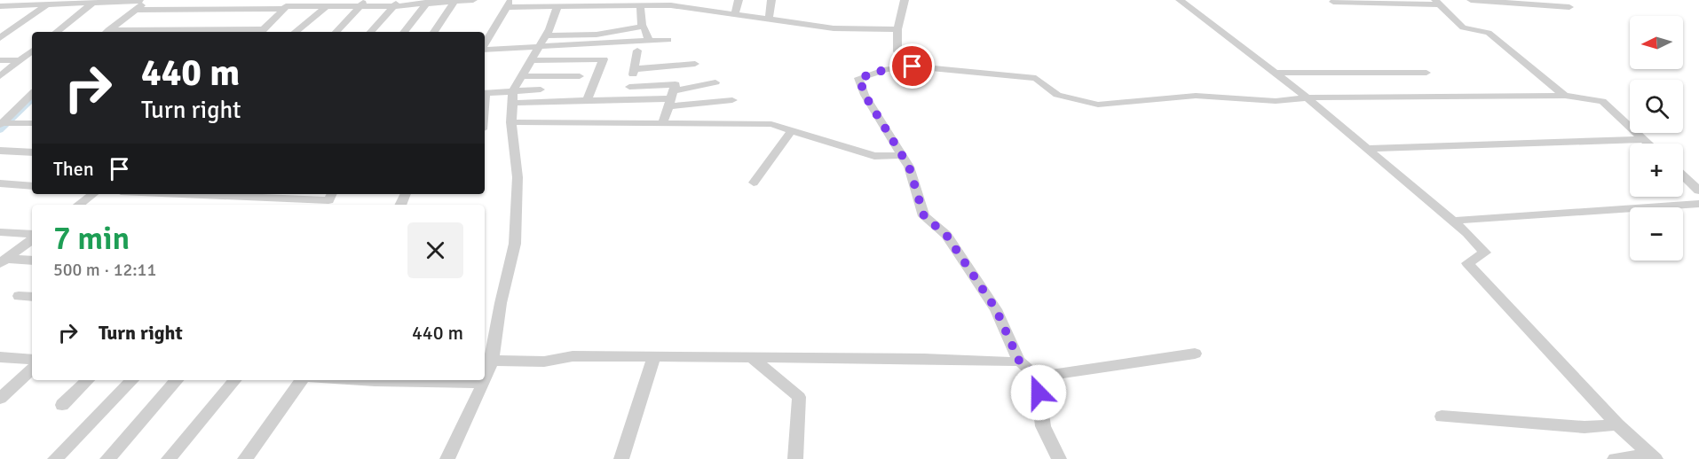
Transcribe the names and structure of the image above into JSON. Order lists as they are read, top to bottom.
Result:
{
  "north": "left",
  "page": {
    "map_buttons": ["+", "−"],
    "turn": ["440 m", "Turn right"],
    "then": "Then",
    "heading": ["7 min", "500 m · 12:11"],
    "list": [
      {
        "name": "Turn right",
        "value": "440 m"
      }
    ]
  }
}
